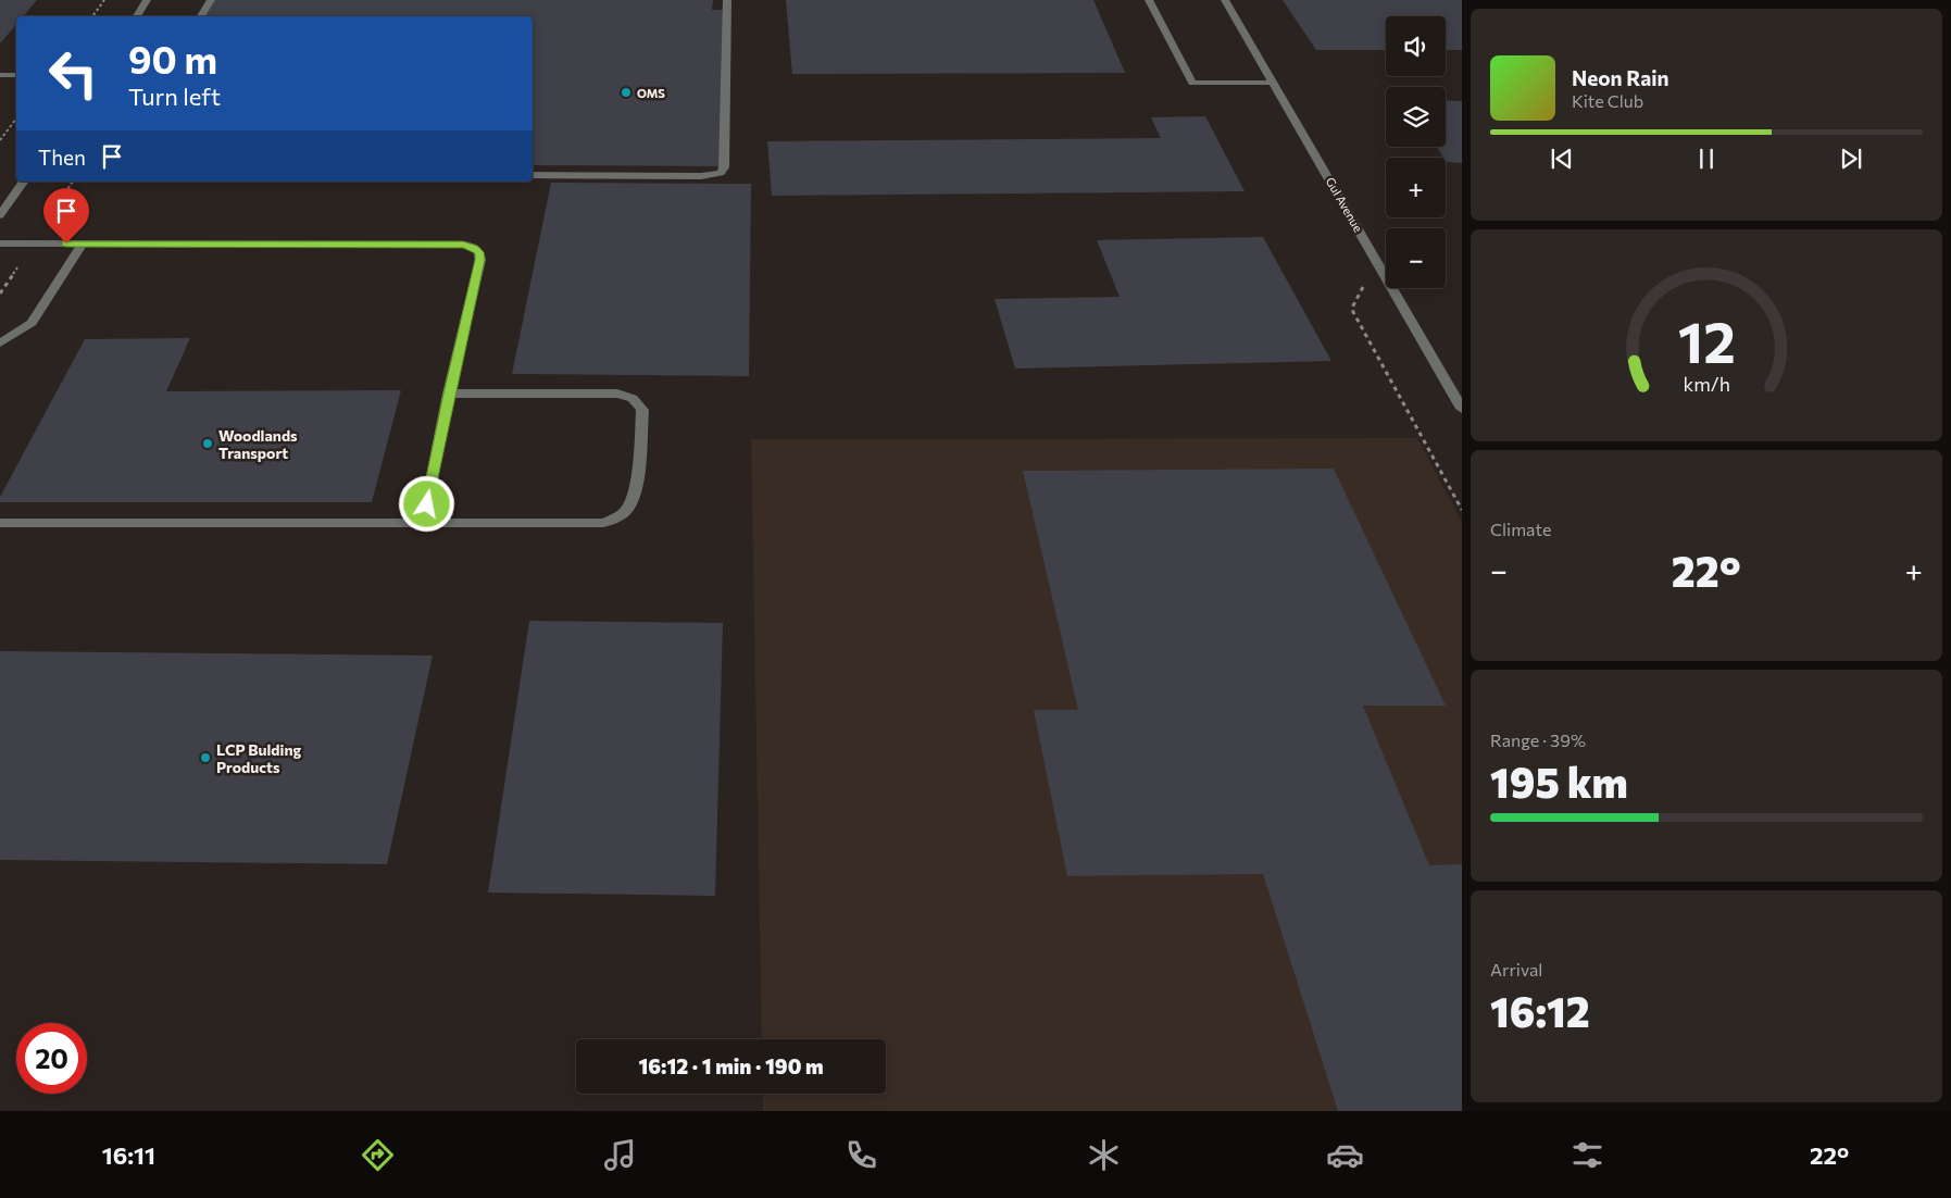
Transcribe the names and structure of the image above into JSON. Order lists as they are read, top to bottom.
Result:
{
  "streets": {
    "street": ["Gul Avenue"]
  },
  "places": ["OMS", "Woodlands Transport", "LCP Bulding Products"],
  "page": {
    "map_buttons": ["+", "−"],
    "turn": ["90 m", "Turn left"],
    "song": ["Neon Rain", "Kite Club"],
    "then": "Then",
    "tile": [
      "Climate",
      ["Range · 39%", "195 km"],
      ["Arrival", "16:12"]
    ],
    "heat": ["−", "22°", "+"],
    "limit": "20",
    "trip": "16:12 · 1 min · 190 m",
    "tabs": ["16:11", "22°"],
    "gauge": ["12", "km/h"]
  }
}
